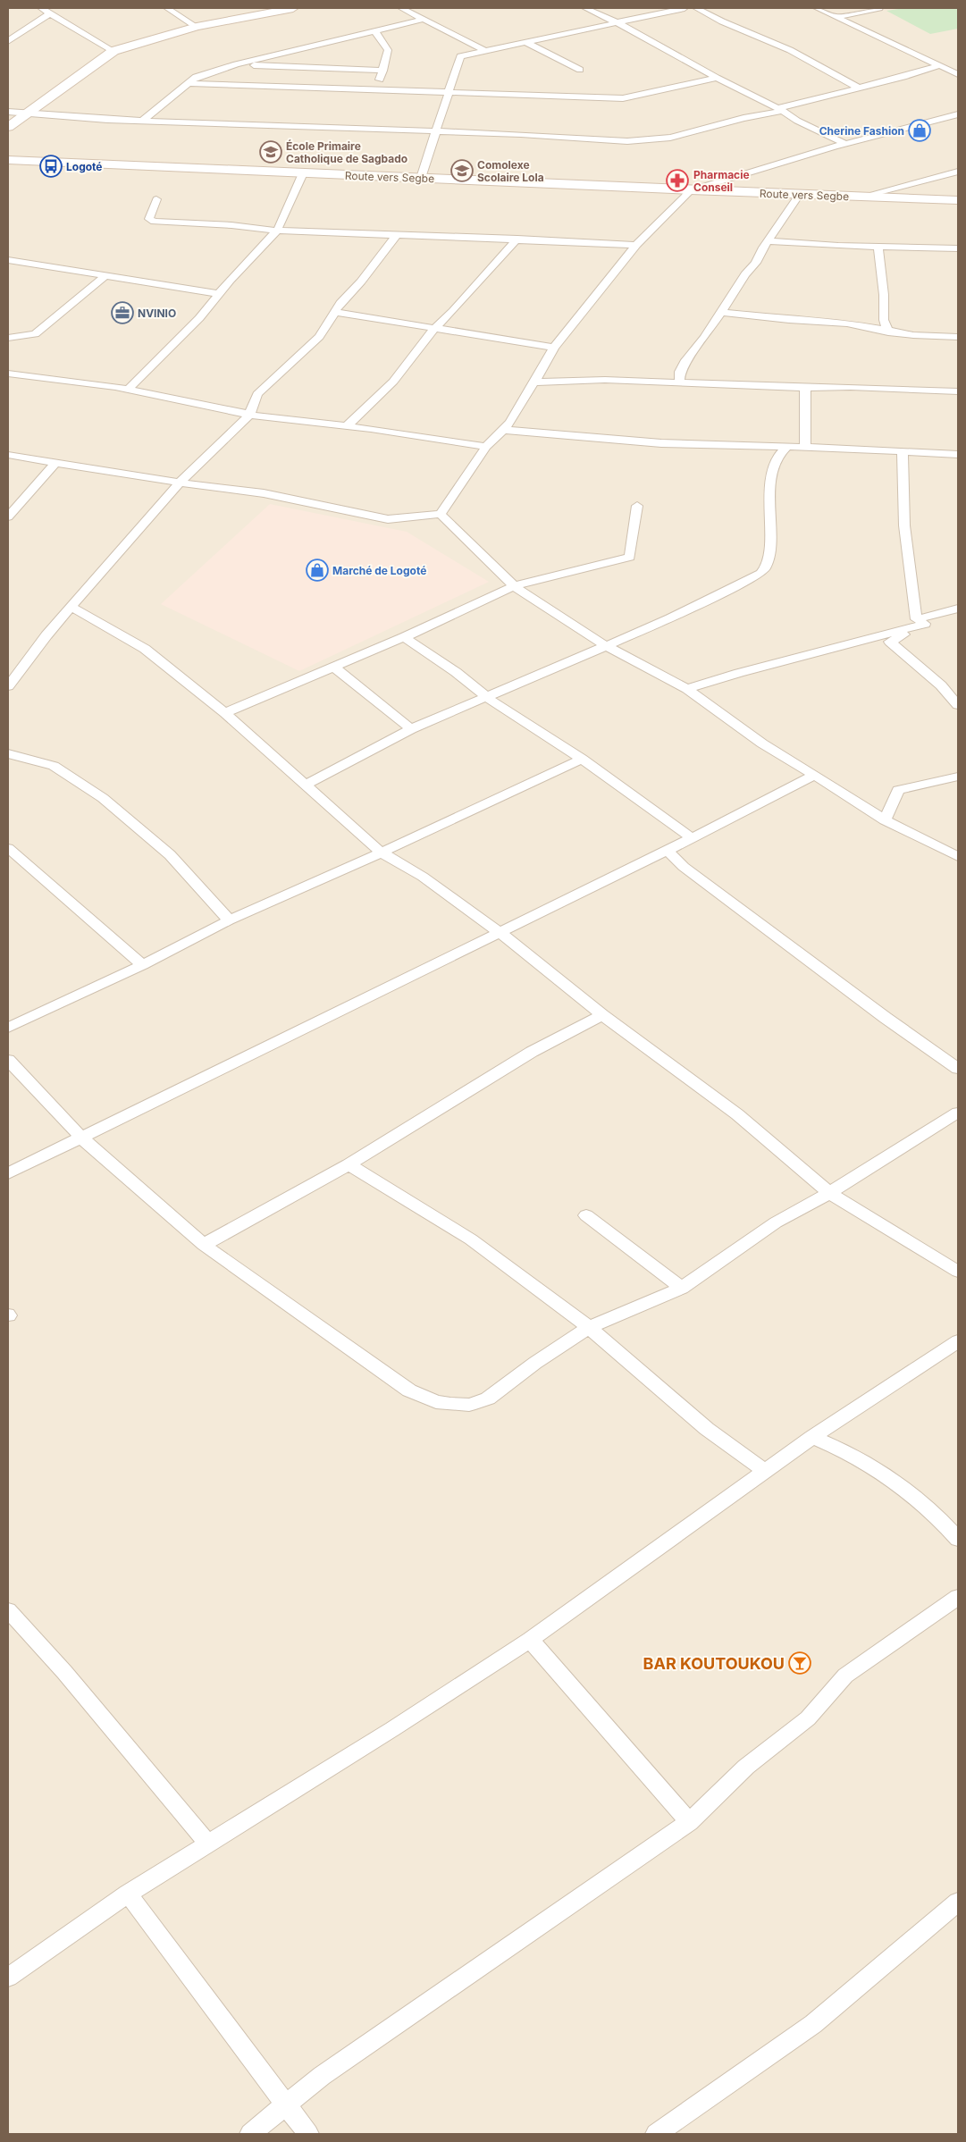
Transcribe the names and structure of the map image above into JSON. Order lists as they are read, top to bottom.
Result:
{
  "streets": {
    "main road": ["Route vers Segbe"]
  },
  "places": {
    "shop": ["Cherine Fashion", "Marché de Logoté"],
    "school or university": ["École Primaire Catholique de Sagbado", "Comolexe Scolaire Lola"],
    "bus stop": ["Logoté"],
    "pharmacy": ["Pharmacie Conseil"],
    "office": ["NVINIO"],
    "bar": ["BAR KOUTOUKOU"]
  }
}
